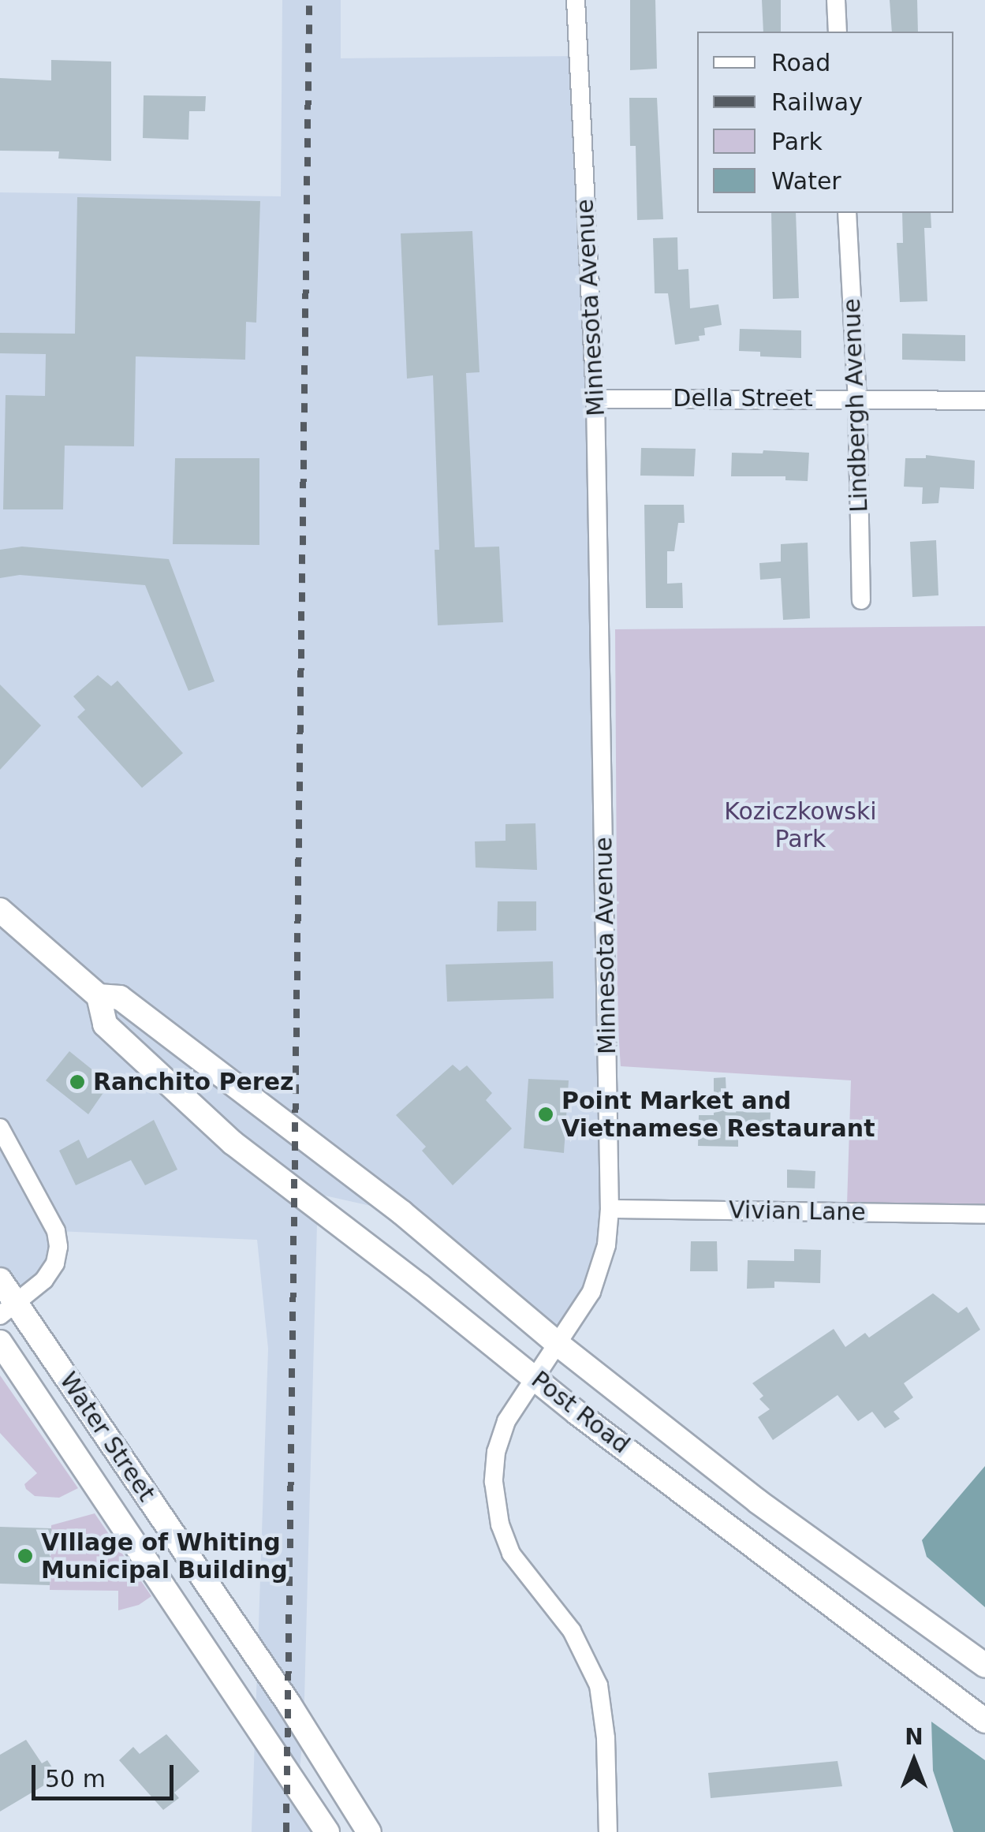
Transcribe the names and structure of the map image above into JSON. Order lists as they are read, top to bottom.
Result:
{
  "streets": {
    "main road": ["Post Road", "Water Street"],
    "street": [
      "Minnesota Avenue",
      "Della Street",
      "Lindbergh Avenue",
      "Vivian Lane"
    ]
  },
  "crossings": [
    ["Minnesota Avenue", "Della Street"],
    ["Minnesota Avenue", "Vivian Lane"],
    ["Minnesota Avenue", "Post Road"],
    ["Della Street", "Lindbergh Avenue"]
  ],
  "parks": ["Koziczkowski Park"],
  "places": ["Ranchito Perez", "Point Market and Vietnamese Restaurant", "VIllage of Whiting Municipal Building"],
  "legend": [
    "Road",
    "Railway",
    "Park",
    "Water"
  ],
  "scale_bar": "50 m",
  "north": "top"
}
